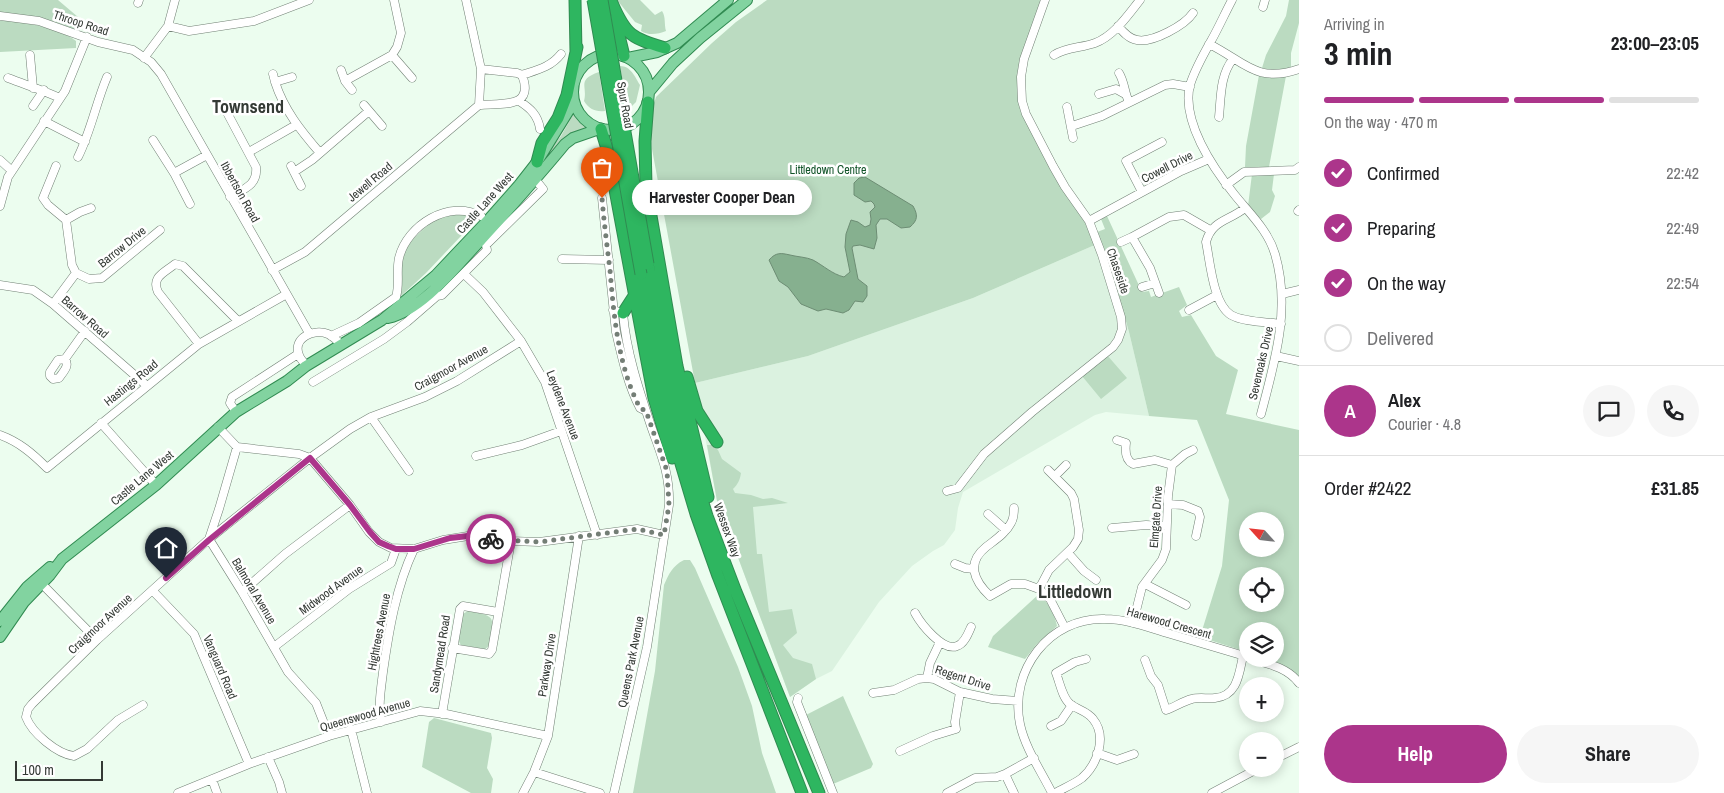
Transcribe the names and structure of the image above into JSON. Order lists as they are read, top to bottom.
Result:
{
  "streets": {
    "highway": ["Spur Road", "Wessex Way"],
    "main road": ["Castle Lane West"],
    "street": [
      "Throop Road",
      "Cowell Drive",
      "Jewell Road",
      "Ibbertson Road",
      "Barrow Drive",
      "Chaseside",
      "Barrow Road",
      "Sevenoaks Drive",
      "Craigmoor Avenue",
      "Hastings Road",
      "Leydene Avenue",
      "Elmgate Drive",
      "Midwood Avenue",
      "Balmoral Avenue",
      "Harewood Crescent",
      "Hightrees Avenue",
      "Sandymead Road",
      "Queens Park Avenue",
      "Parkway Drive",
      "Vanguard Road",
      "Regent Drive",
      "Queenswood Avenue"
    ]
  },
  "crossings": [
    ["Throop Road", "Ibbertson Road"],
    ["Spur Road", "Wessex Way"],
    ["Cowell Drive", "Chaseside"],
    ["Cowell Drive", "Sevenoaks Drive"],
    ["Jewell Road", "Ibbertson Road"],
    ["Ibbertson Road", "Hastings Road"],
    ["Castle Lane West", "Leydene Avenue"],
    ["Barrow Road", "Hastings Road"],
    ["Craigmoor Avenue", "Leydene Avenue"],
    ["Craigmoor Avenue", "Balmoral Avenue"],
    ["Craigmoor Avenue", "Vanguard Road"],
    ["Elmgate Drive", "Harewood Crescent"],
    ["Midwood Avenue", "Balmoral Avenue"],
    ["Balmoral Avenue", "Queenswood Avenue"],
    ["Harewood Crescent", "Regent Drive"],
    ["Hightrees Avenue", "Queenswood Avenue"],
    ["Sandymead Road", "Queenswood Avenue"],
    ["Parkway Drive", "Queenswood Avenue"],
    ["Vanguard Road", "Queenswood Avenue"]
  ],
  "districts": ["Townsend", "Littledown"],
  "parks": ["Littledown Centre"],
  "places": ["Harvester Cooper Dean"],
  "scale_bar": "100 m",
  "north": "top left",
  "page": {
    "heading": ["3 min", "Arriving in", "23:00–23:05"],
    "panel": [
      "Alex",
      "Courier · 4.8",
      "Order #2422",
      "£31.85"
    ],
    "bar": "On the way · 470 m",
    "list": [
      ["Confirmed", "22:42"],
      ["Preparing", "22:49"],
      ["On the way", "22:54"],
      "Delivered"
    ],
    "bubble": "Harvester Cooper Dean",
    "round": "A",
    "map_buttons": ["+", "−"],
    "buttons": ["Help", "Share"],
    "scale": "100 m"
  }
}
